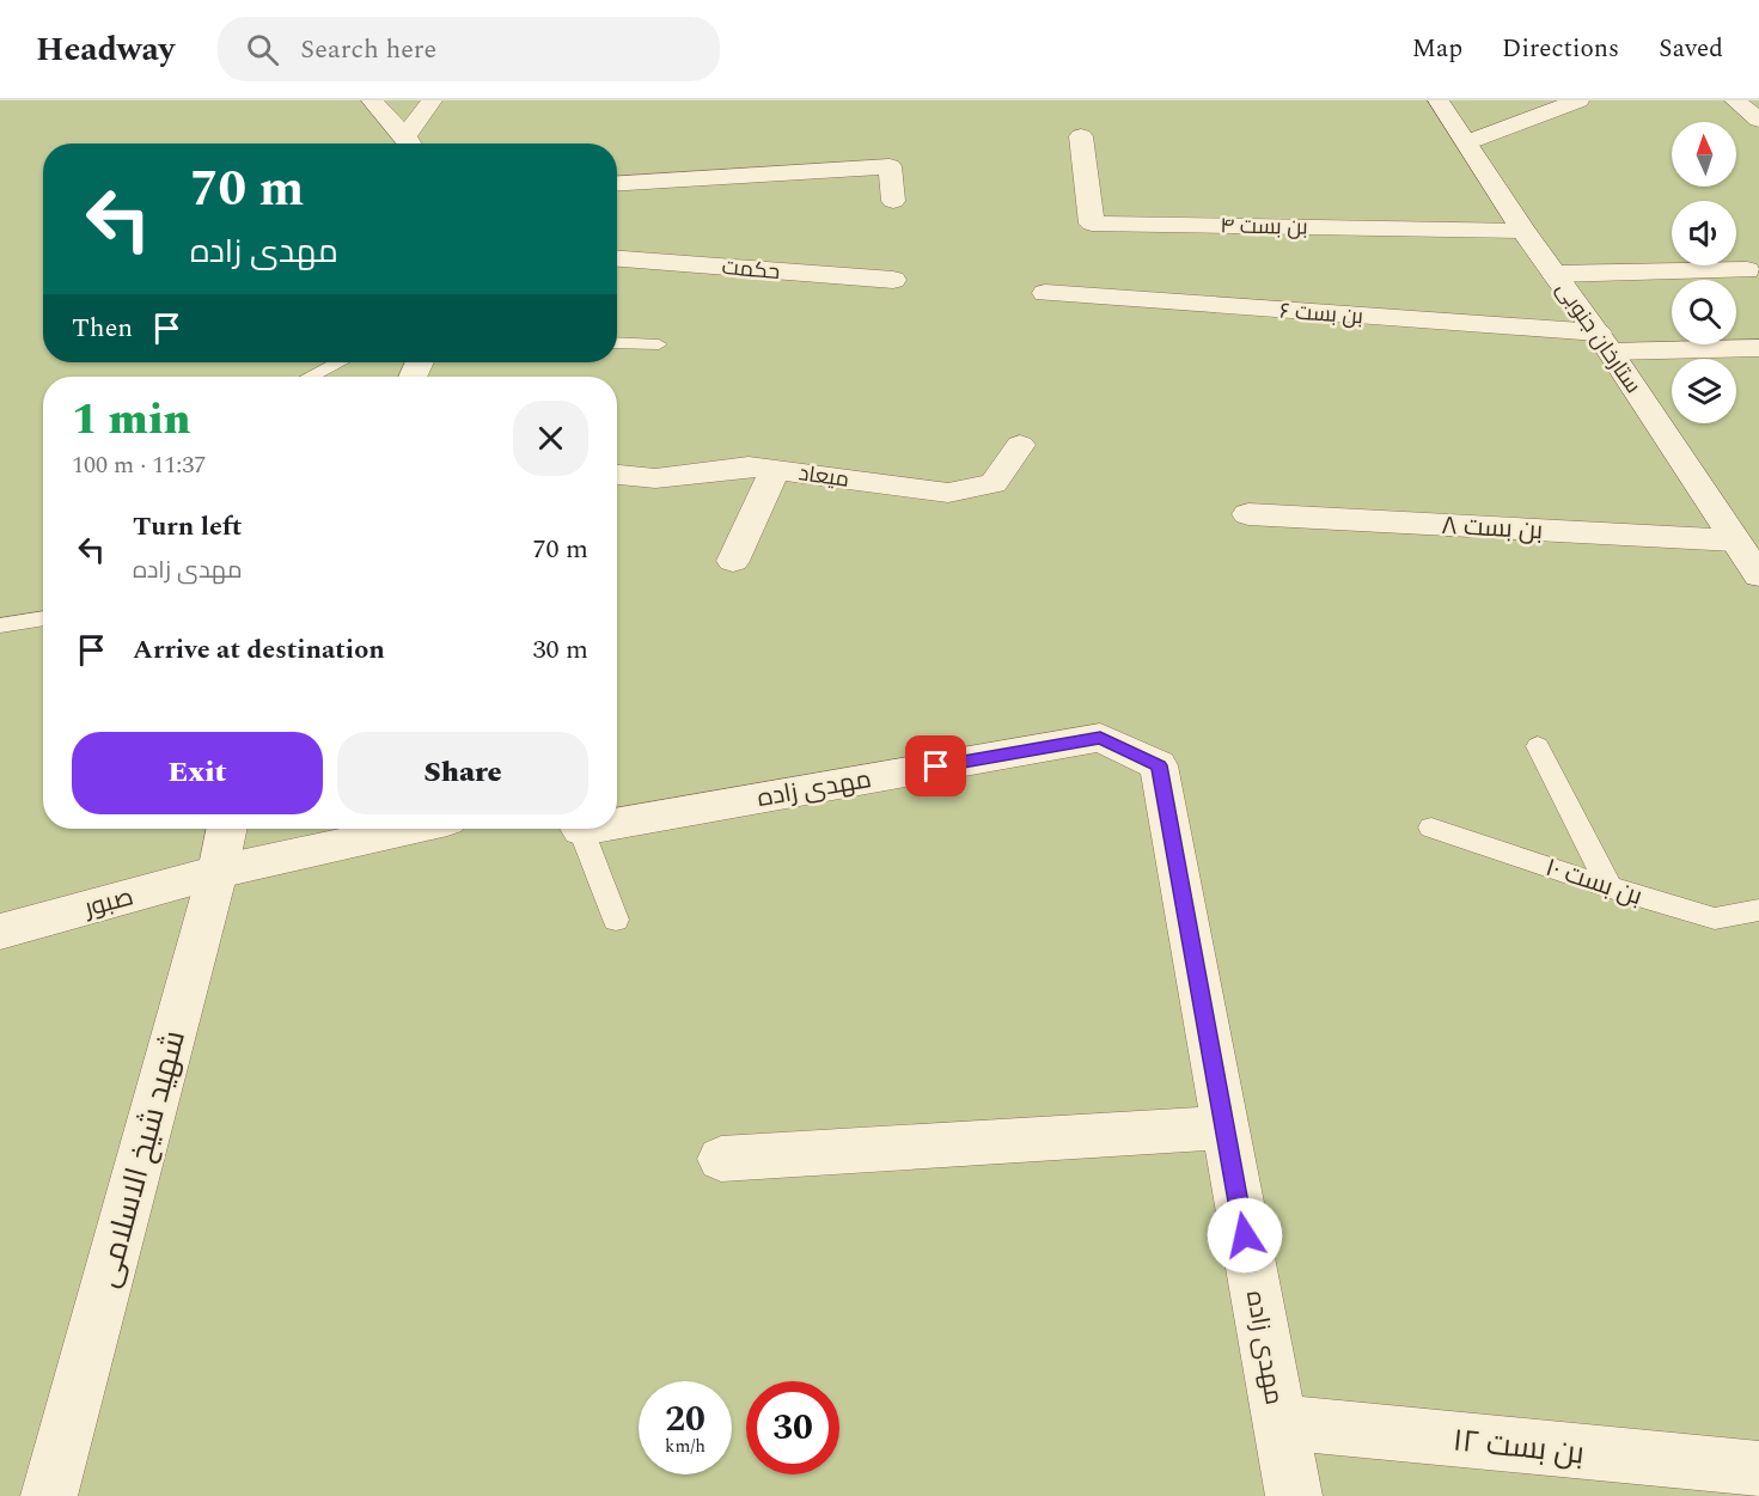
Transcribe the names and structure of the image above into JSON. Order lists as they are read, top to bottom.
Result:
{
  "streets": {
    "street": [
      "بن بست ۴",
      "حکمت",
      "بن بست ۶",
      "ستارخان جنوبی",
      "میعاد",
      "بن بست ۸",
      "مهدی زاده",
      "صبور",
      "شهید شیخ الاسلامی",
      "بن بست ۱۲"
    ],
    "lane": ["بن بست ۱۰"]
  },
  "crossings": [
    ["بن بست ۴", "ستارخان جنوبی"],
    ["بن بست ۶", "ستارخان جنوبی"],
    ["ستارخان جنوبی", "بن بست ۸"],
    ["مهدی زاده", "بن بست ۱۲"],
    ["صبور", "شهید شیخ الاسلامی"]
  ],
  "north": "top",
  "page": {
    "header": "Headway",
    "search": "Search here",
    "nav": ["Map", "Directions", "Saved"],
    "turn": ["70 m", "مهدی زاده"],
    "then": "Then",
    "heading": ["1 min", "100 m · 11:37"],
    "list": [
      {
        "name": "Turn left",
        "note": "مهدی زاده",
        "value": "70 m"
      },
      {
        "name": "Arrive at destination",
        "value": "30 m"
      }
    ],
    "buttons": ["Exit", "Share"],
    "speed": "20 km/h",
    "limit": "30"
  }
}
